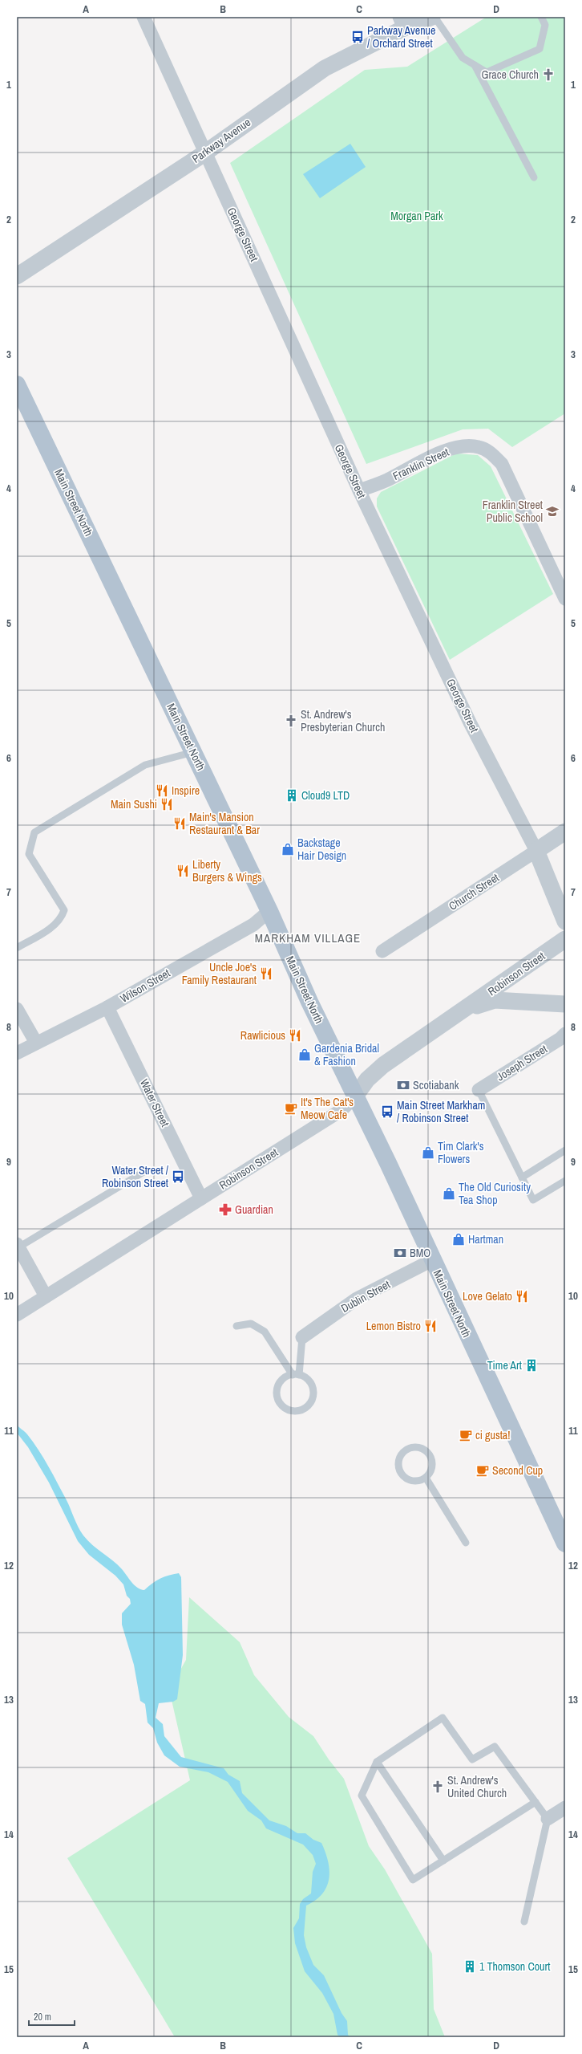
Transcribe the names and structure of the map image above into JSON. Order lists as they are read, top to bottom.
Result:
{
  "streets": {
    "main road": ["Main Street North"],
    "street": [
      "Parkway Avenue",
      "George Street",
      "Franklin Street",
      "Church Street",
      "Robinson Street",
      "Wilson Street",
      "Joseph Street",
      "Water Street",
      "Dublin Street"
    ]
  },
  "crossings": [
    ["Parkway Avenue", "George Street"],
    ["George Street", "Franklin Street"],
    ["George Street", "Church Street"],
    ["Main Street North", "Robinson Street"],
    ["Main Street North", "Wilson Street"],
    ["Main Street North", "Dublin Street"],
    ["Robinson Street", "Water Street"],
    ["Wilson Street", "Water Street"]
  ],
  "districts": ["MARKHAM VILLAGE"],
  "parks": ["Morgan Park"],
  "places": {
    "bus stop": ["Parkway Avenue / Orchard Street", "Main Street Markham / Robinson Street", "Water Street / Robinson Street"],
    "church": ["Grace Church", "St. Andrew's Presbyterian Church", "St. Andrew's United Church"],
    "school or university": ["Franklin Street Public School"],
    "restaurant": [
      "Inspire",
      "Main Sushi",
      "Main's Mansion Restaurant & Bar",
      "Liberty Burgers & Wings",
      "Uncle Joe's Family Restaurant",
      "Rawlicious",
      "Love Gelato",
      "Lemon Bistro"
    ],
    "building": ["Cloud9 LTD", "Time Art", "1 Thomson Court"],
    "shop": [
      "Backstage Hair Design",
      "Gardenia Bridal & Fashion",
      "Tim Clark's Flowers",
      "The Old Curiosity Tea Shop",
      "Hartman"
    ],
    "bank": ["Scotiabank", "BMO"],
    "cafe": ["It's The Cat's Meow Cafe", "ci gusta!", "Second Cup"],
    "pharmacy": ["Guardian"]
  },
  "scale_bar": "20 m",
  "grid": {
    "columns": [
      "A",
      "B",
      "C",
      "D"
    ],
    "rows": [
      "1",
      "2",
      "3",
      "4",
      "5",
      "6",
      "7",
      "8",
      "9",
      "10",
      "11",
      "12",
      "13",
      "14",
      "15"
    ]
  }
}
